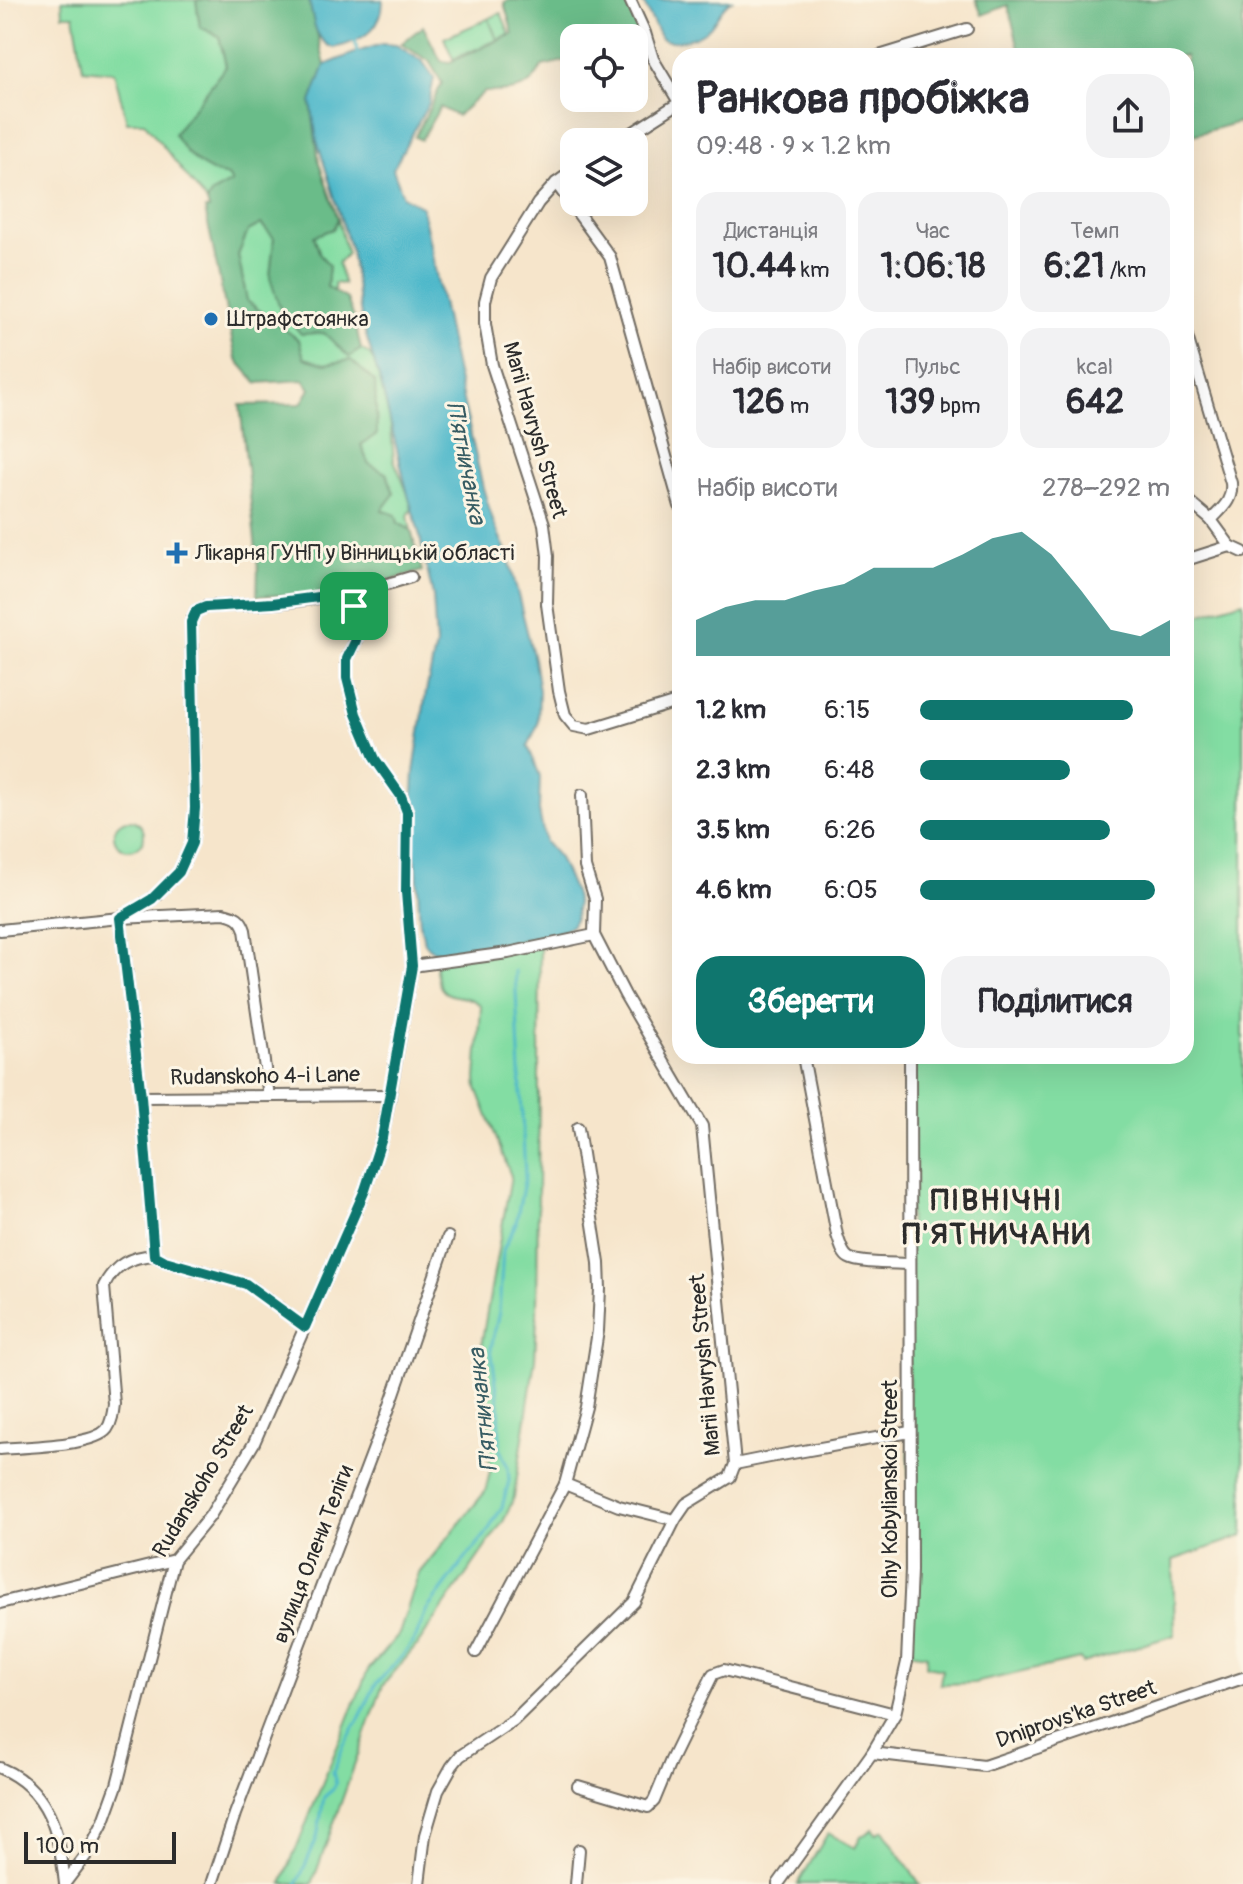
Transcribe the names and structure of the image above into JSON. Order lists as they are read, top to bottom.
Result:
{
  "streets": {
    "street": [
      "Marii Havrysh Street",
      "Rudanskoho 4-i Lane",
      "Rudanskoho Street",
      "Olhy Kobylianskoi Street",
      "вулиця Олени Теліги",
      "Dniprovs'ka Street"
    ]
  },
  "crossings": [
    ["Rudanskoho 4-i Lane", "Rudanskoho Street"],
    ["Olhy Kobylianskoi Street", "Dniprovs'ka Street"]
  ],
  "districts": ["ПІВНІЧНІ П'ЯТНИЧАНИ"],
  "water": ["П'ятничанка"],
  "places": {
    "other": ["Штрафстоянка"],
    "health": ["Лікарня ГУНП у Вінницькій області"]
  },
  "scale_bar": "100 m",
  "page": {
    "heading": ["Ранкова пробіжка", "09:48 · 9 × 1.2 km"],
    "stats": [
      ["Дистанція", "10.44 km"],
      ["Час", "1:06:18"],
      ["Темп", "6:21 /km"],
      ["Набір висоти", "126 m"],
      ["Пульс", "139 bpm"],
      ["kcal", "642"]
    ],
    "chart": ["Набір висоти", "278–292 m"],
    "list": [
      {
        "name": "1.2 km",
        "note": "6:15"
      },
      {
        "name": "2.3 km",
        "note": "6:48"
      },
      {
        "name": "3.5 km",
        "note": "6:26"
      },
      {
        "name": "4.6 km",
        "note": "6:05"
      }
    ],
    "buttons": ["Зберегти", "Поділитися"],
    "scale": "100 m"
  }
}
